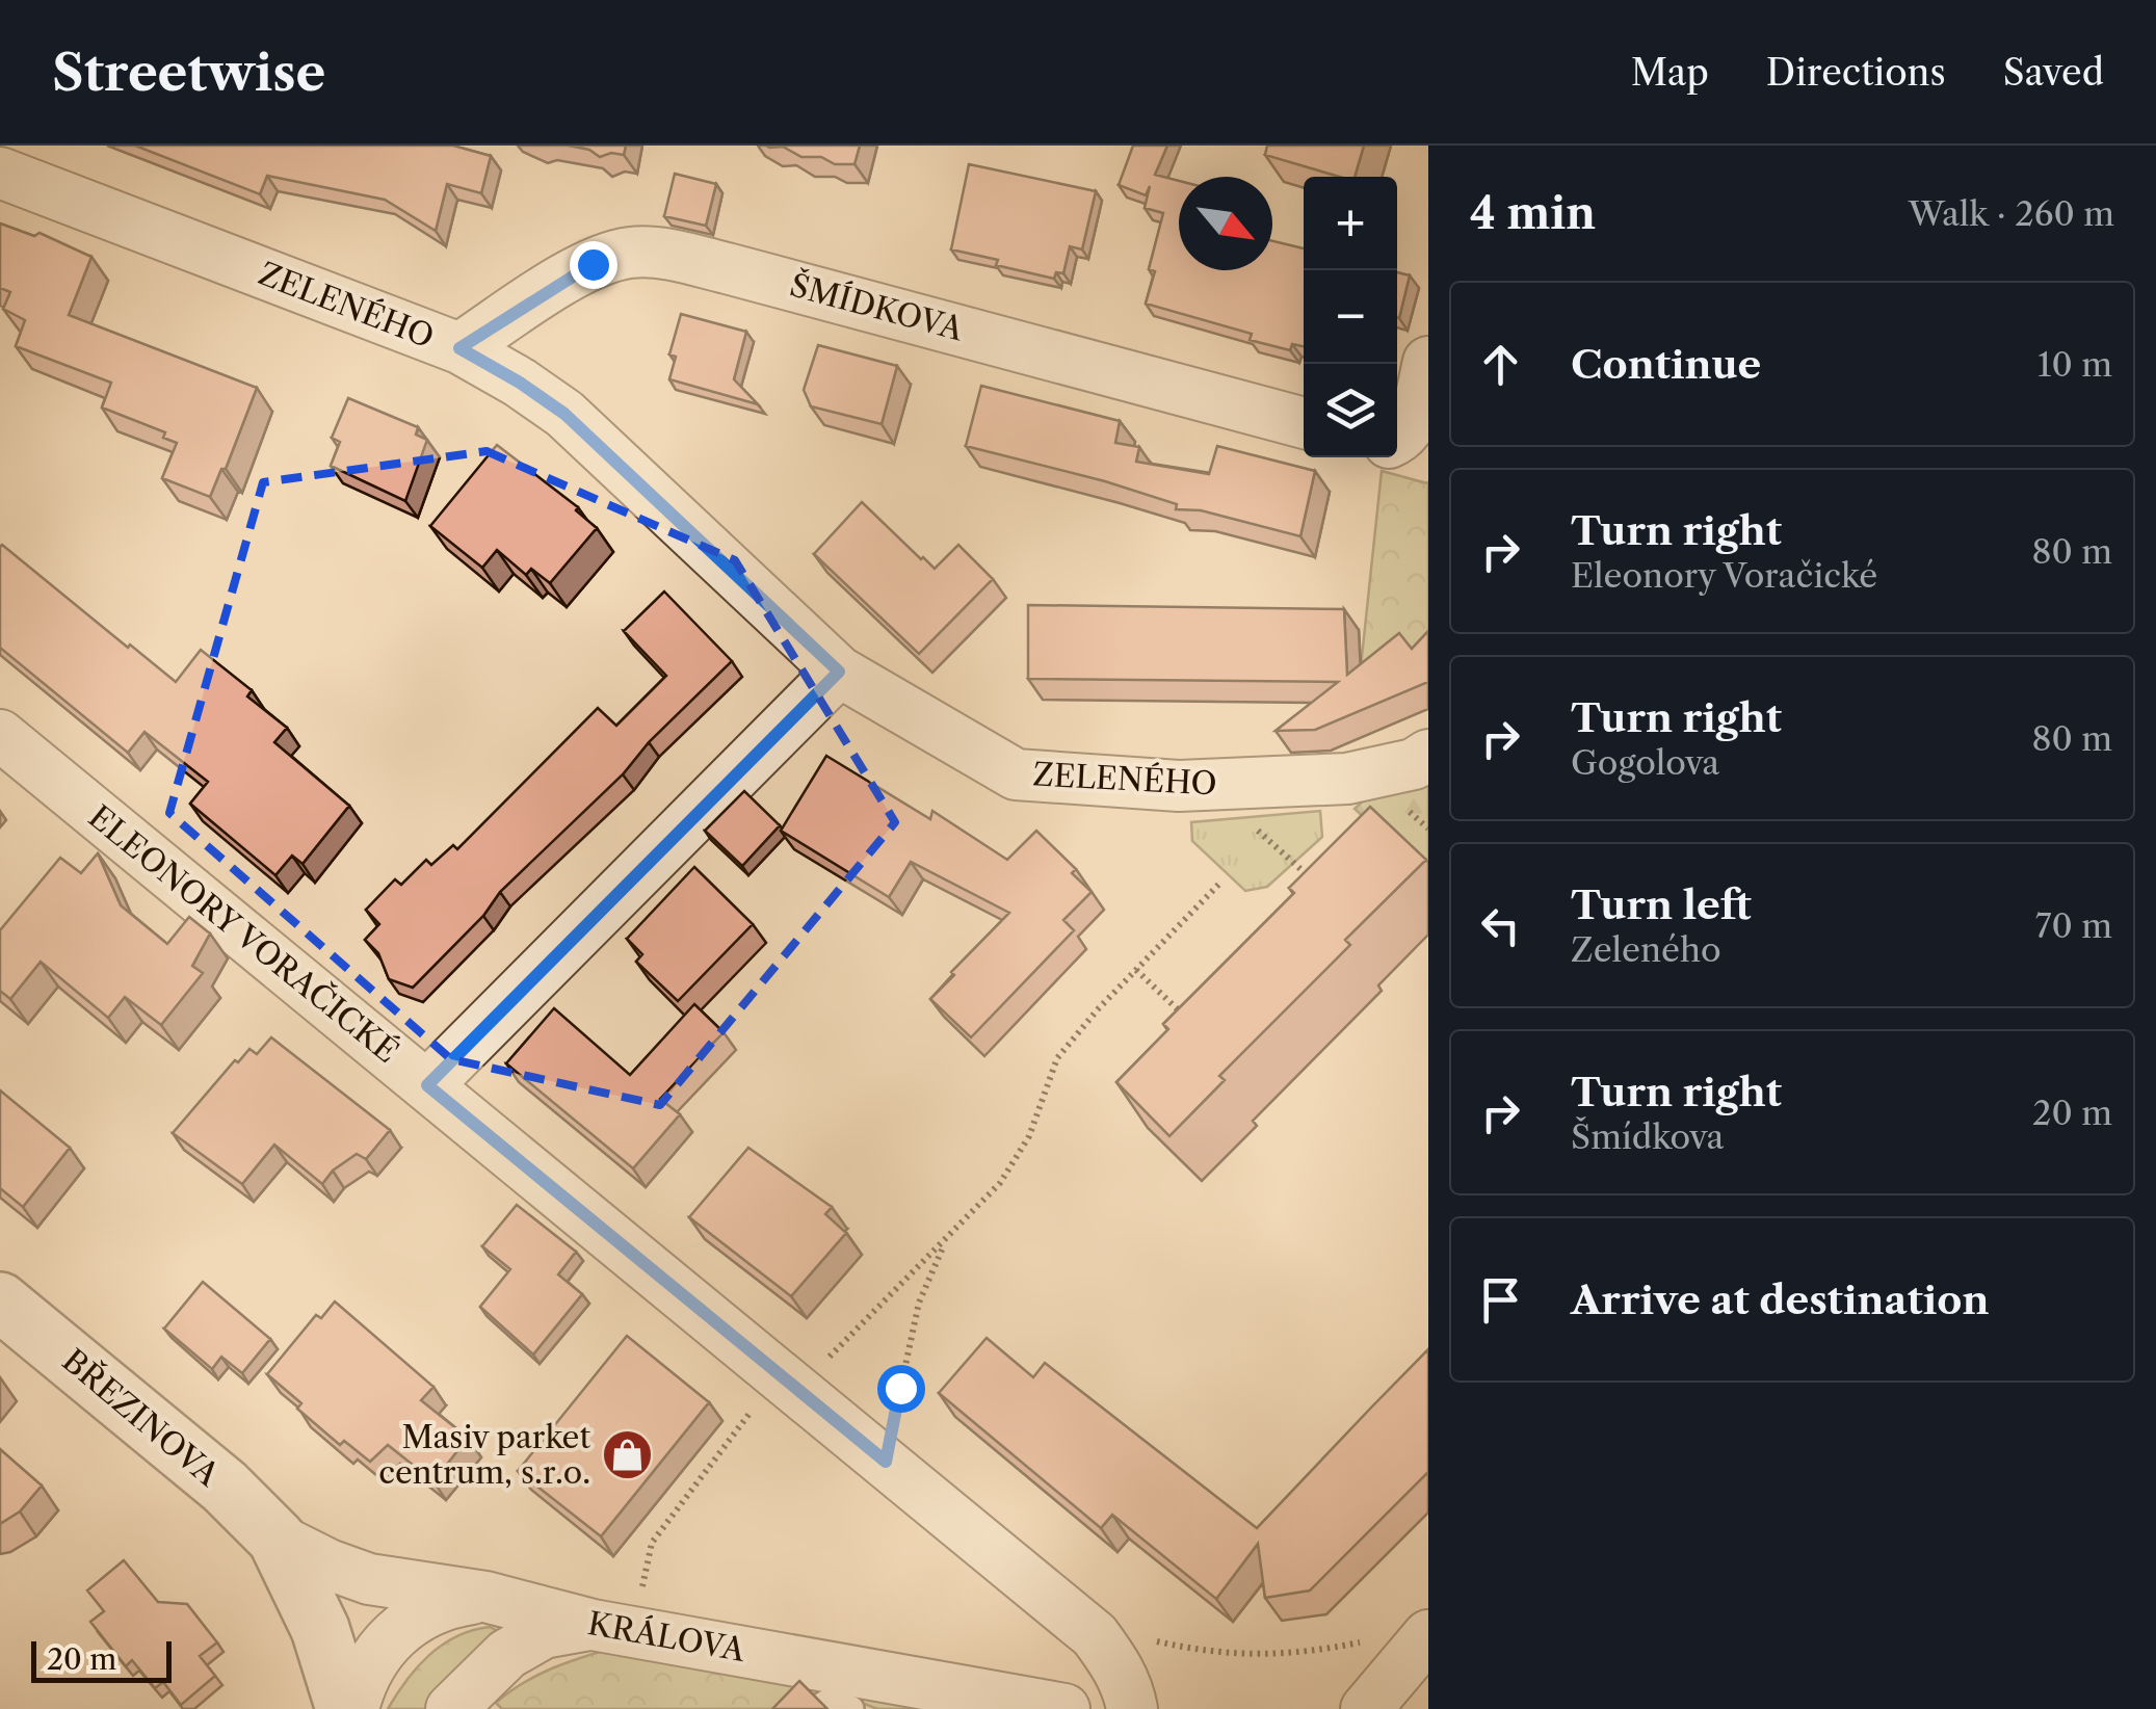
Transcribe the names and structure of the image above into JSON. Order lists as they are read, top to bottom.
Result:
{
  "streets": {
    "street": [
      "ZELENÉHO",
      "ŠMÍDKOVA",
      "ELEONORY VORAČICKÉ",
      "BŘEZINOVA",
      "KRÁLOVA"
    ]
  },
  "crossings": [
    ["ZELENÉHO", "ŠMÍDKOVA"],
    ["BŘEZINOVA", "KRÁLOVA"]
  ],
  "places": {
    "shop": ["Masiv parket centrum, s.r.o."]
  },
  "scale_bar": "20 m",
  "north": "bottom right",
  "page": {
    "header": "Streetwise",
    "nav": ["Map", "Directions", "Saved"],
    "heading": ["4 min", "Walk · 260 m"],
    "map_buttons": ["+", "−"],
    "list": [
      ["Continue", "10 m"],
      ["Turn right", "Eleonory Voračické", "80 m"],
      ["Turn right", "Gogolova", "80 m"],
      ["Turn left", "Zeleného", "70 m"],
      ["Turn right", "Šmídkova", "20 m"],
      "Arrive at destination"
    ],
    "scale": "20 m"
  }
}
